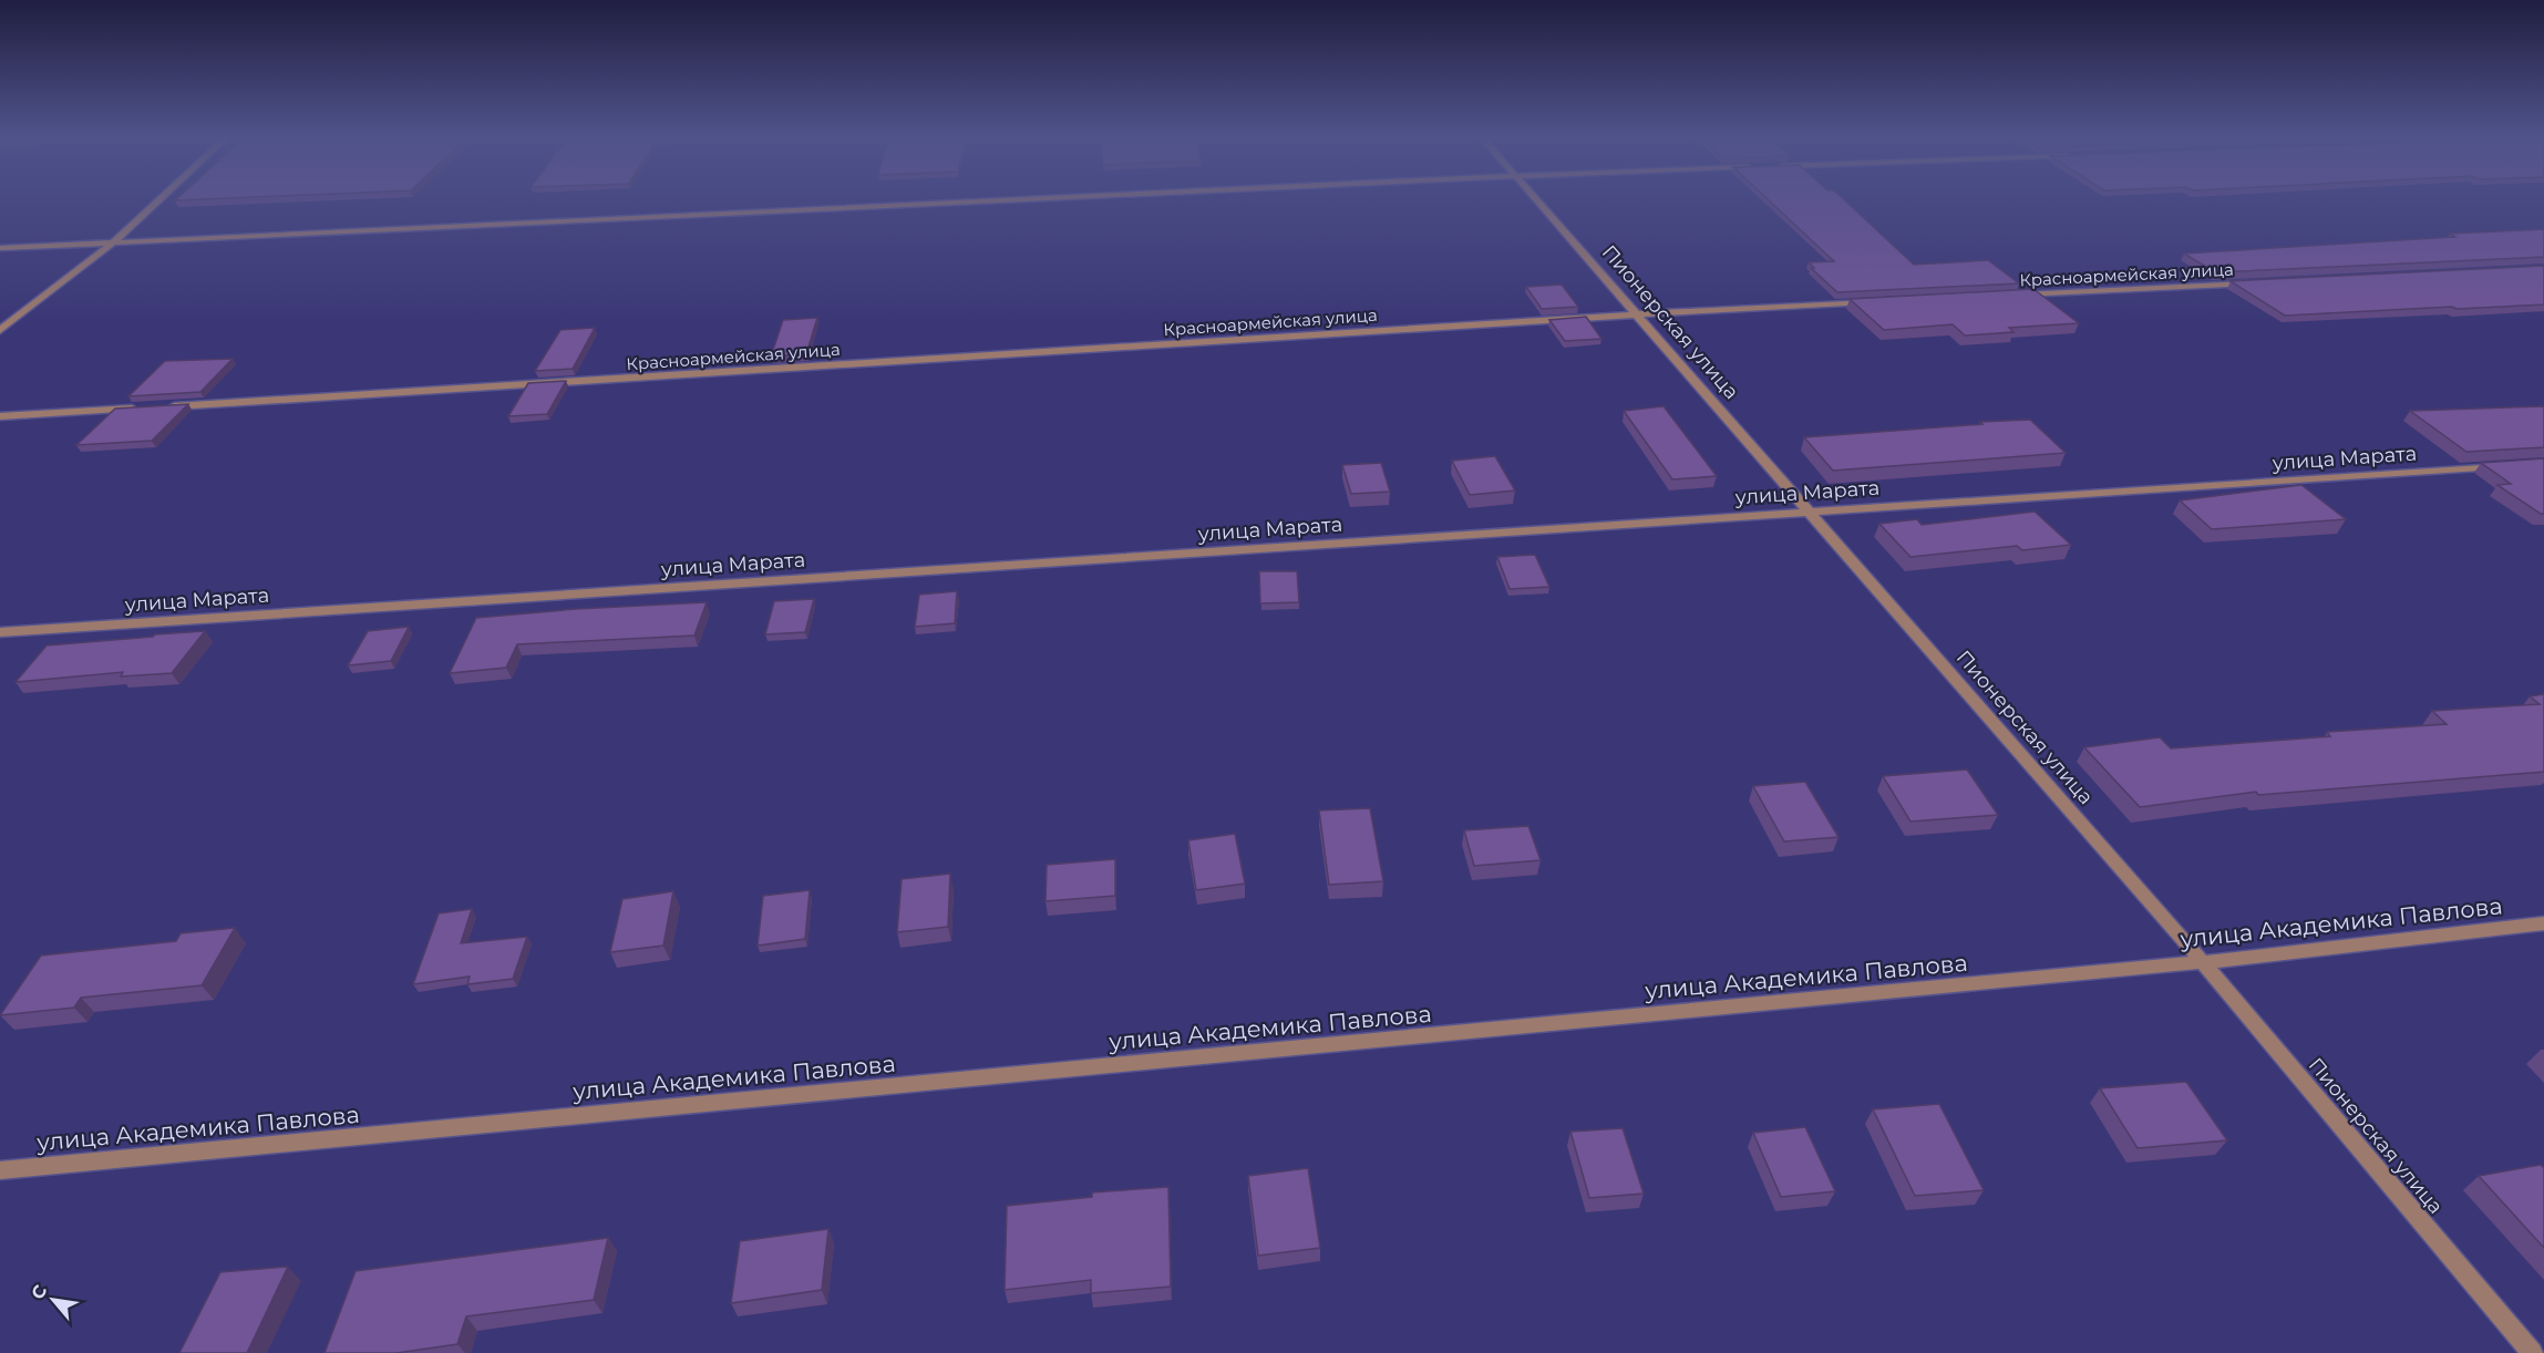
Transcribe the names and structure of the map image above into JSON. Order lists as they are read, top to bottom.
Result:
{
  "streets": {
    "street": [
      "Красноармейская улица",
      "Пионерская улица",
      "улица Марата",
      "улица Академика Павлова"
    ]
  },
  "crossings": [
    ["Красноармейская улица", "Пионерская улица"],
    ["Пионерская улица", "улица Марата"],
    ["Пионерская улица", "улица Академика Павлова"]
  ],
  "north": "top left"
}
